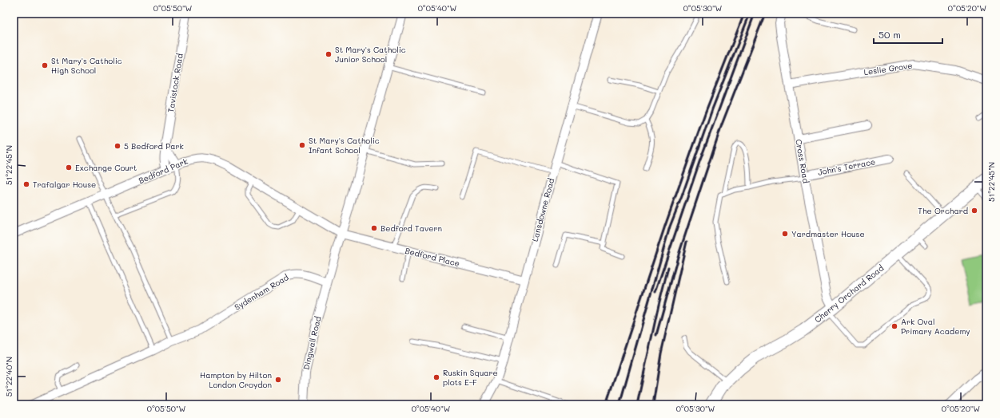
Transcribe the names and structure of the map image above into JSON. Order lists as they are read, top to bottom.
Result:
{
  "streets": {
    "street": [
      "Leslie Grove",
      "Tavistock Road",
      "Cross Road",
      "John's Terrace",
      "Bedford Park",
      "Lansdowne Road",
      "Bedford Place",
      "Sydenham Road",
      "Cherry Orchard Road",
      "Dingwall Road"
    ]
  },
  "crossings": [
    ["Leslie Grove", "Cross Road"],
    ["Tavistock Road", "Bedford Park"],
    ["Cross Road", "John's Terrace"],
    ["Cross Road", "Cherry Orchard Road"],
    ["Bedford Park", "Bedford Place"],
    ["Lansdowne Road", "Bedford Place"],
    ["Sydenham Road", "Dingwall Road"]
  ],
  "places": [
    "St Mary's Catholic Junior School",
    "St Mary's Catholic High School",
    "St Mary's Catholic Infant School",
    "5 Bedford Park",
    "Exchange Court",
    "Trafalgar House",
    "The Orchard",
    "Bedford Tavern",
    "Yardmaster House",
    "Ark Oval Primary Academy",
    "Ruskin Square plots E-F",
    "Hampton by Hilton London Croydon"
  ],
  "scale_bar": "50 m",
  "coordinates": [
    "0°05'50\"W",
    "0°05'40\"W",
    "0°05'30\"W",
    "0°05'20\"W",
    "51°22'45\"N",
    "51°22'40\"N"
  ]
}
